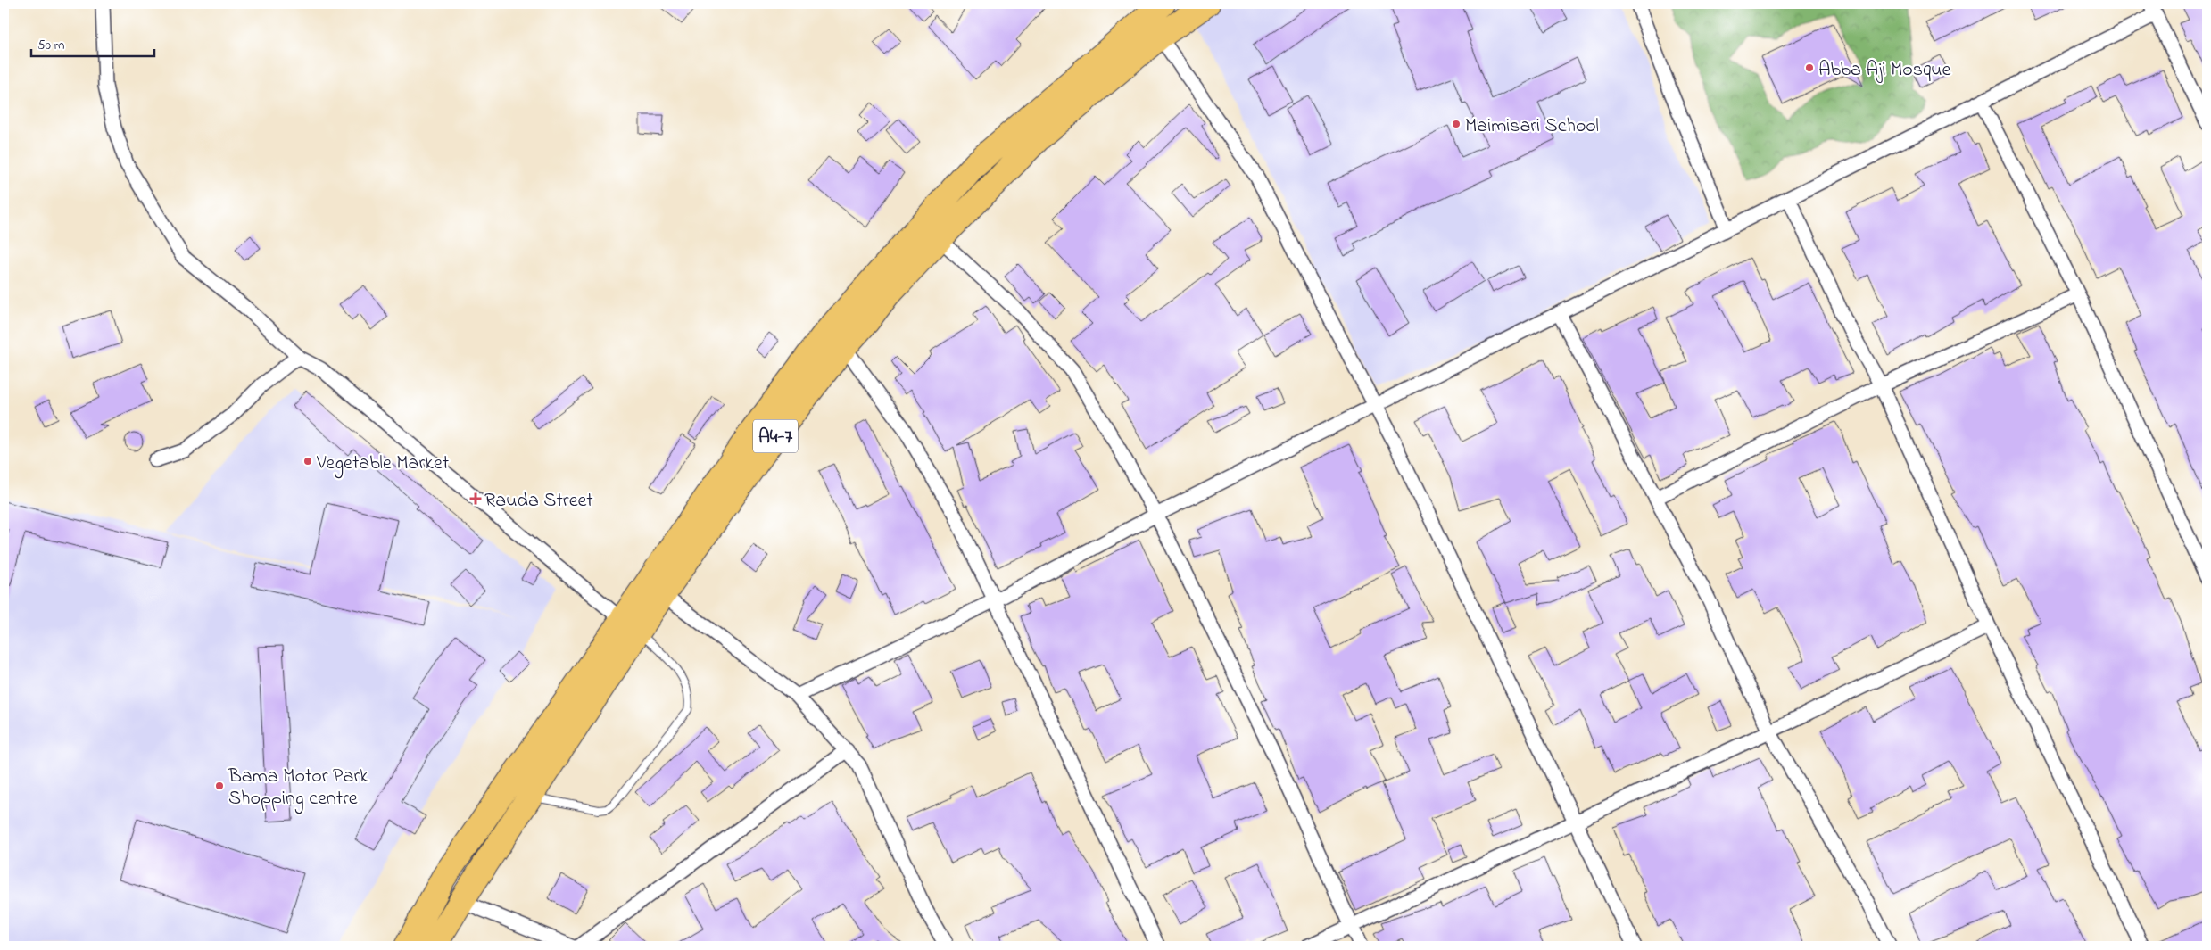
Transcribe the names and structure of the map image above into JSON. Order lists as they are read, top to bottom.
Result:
{
  "streets": {
    "highway": ["A4-7"]
  },
  "places": {
    "other": [
      "Abba Aji Mosque",
      "Maimisari School",
      "Vegetable Market",
      "Bama Motor Park Shopping centre"
    ],
    "health": ["Rauda Street"]
  },
  "scale_bar": "50 m"
}
